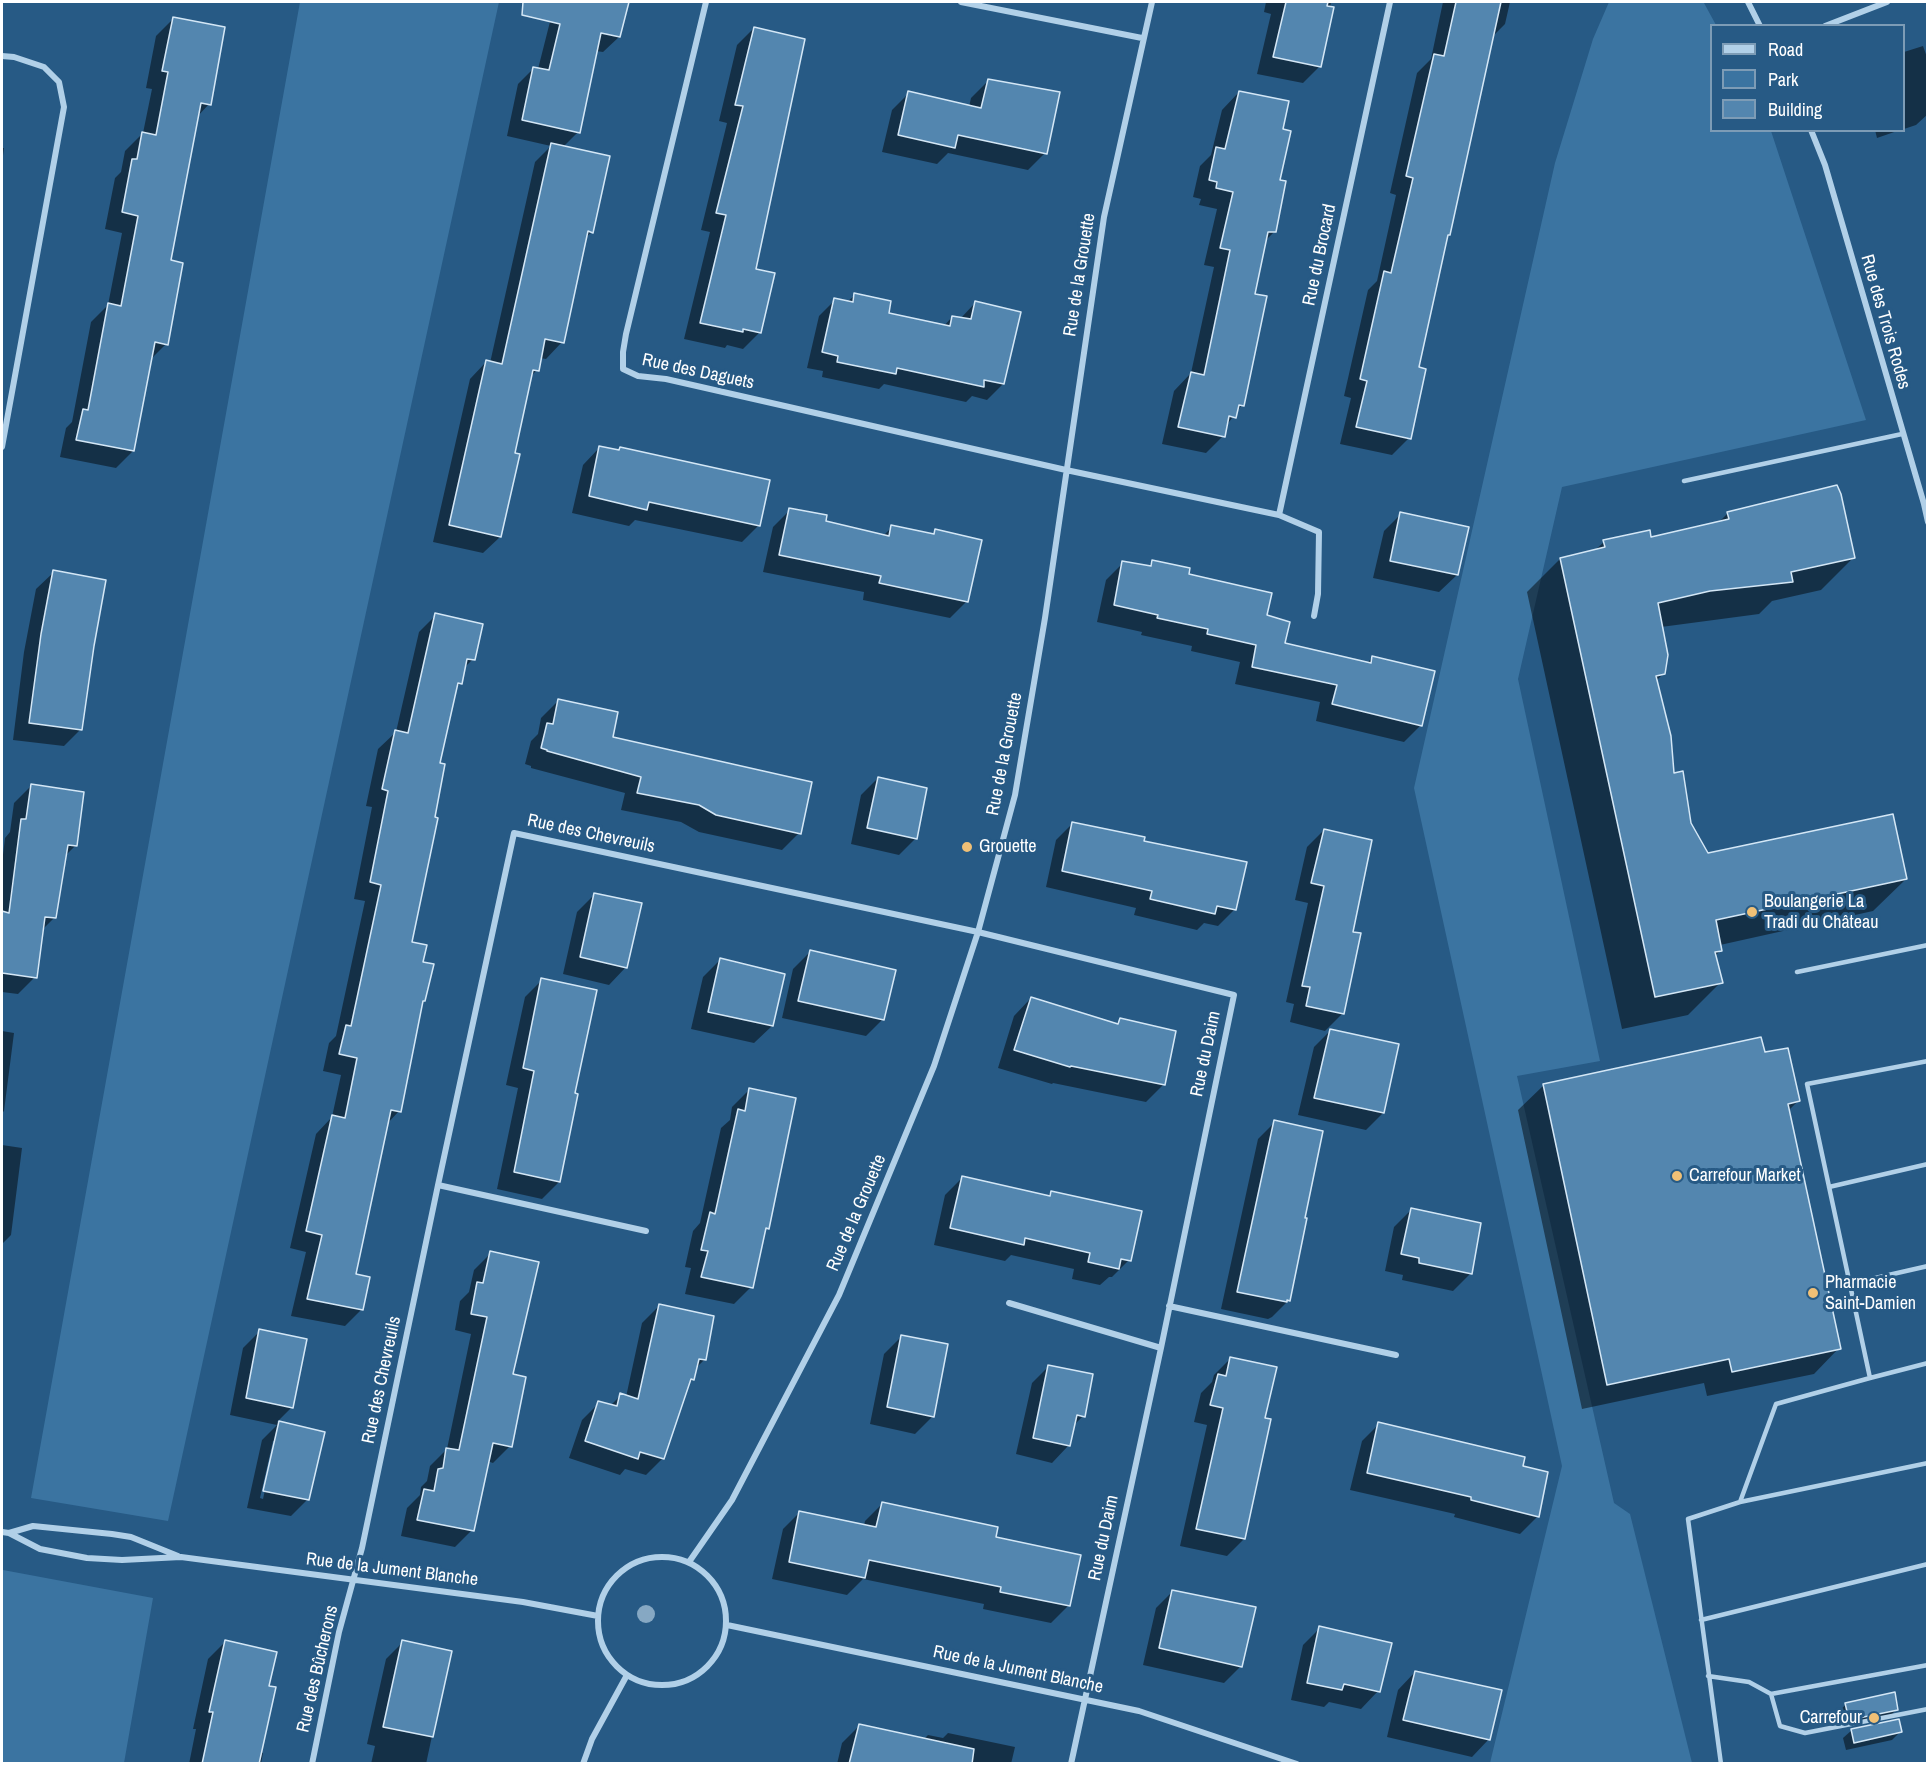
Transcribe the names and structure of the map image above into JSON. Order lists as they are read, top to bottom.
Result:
{
  "streets": {
    "street": [
      "Rue du Brocard",
      "Rue de la Grouette",
      "Rue des Trois Rodes",
      "Rue des Daguets",
      "Rue des Chevreuils",
      "Rue du Daim",
      "Rue de la Jument Blanche",
      "Rue des Bûcherons"
    ]
  },
  "crossings": [
    ["Rue de la Grouette", "Rue des Daguets"],
    ["Rue de la Grouette", "Rue des Chevreuils"],
    ["Rue de la Grouette", "Rue du Daim"],
    ["Rue de la Grouette", "Rue de la Jument Blanche"],
    ["Rue des Chevreuils", "Rue du Daim"],
    ["Rue des Chevreuils", "Rue de la Jument Blanche"],
    ["Rue des Chevreuils", "Rue des Bûcherons"],
    ["Rue du Daim", "Rue de la Jument Blanche"],
    ["Rue de la Jument Blanche", "Rue des Bûcherons"]
  ],
  "places": [
    "Grouette",
    "Boulangerie La Tradi du Château",
    "Carrefour Market",
    "Pharmacie Saint-Damien",
    "Carrefour"
  ],
  "legend": ["Road", "Park", "Building"]
}
